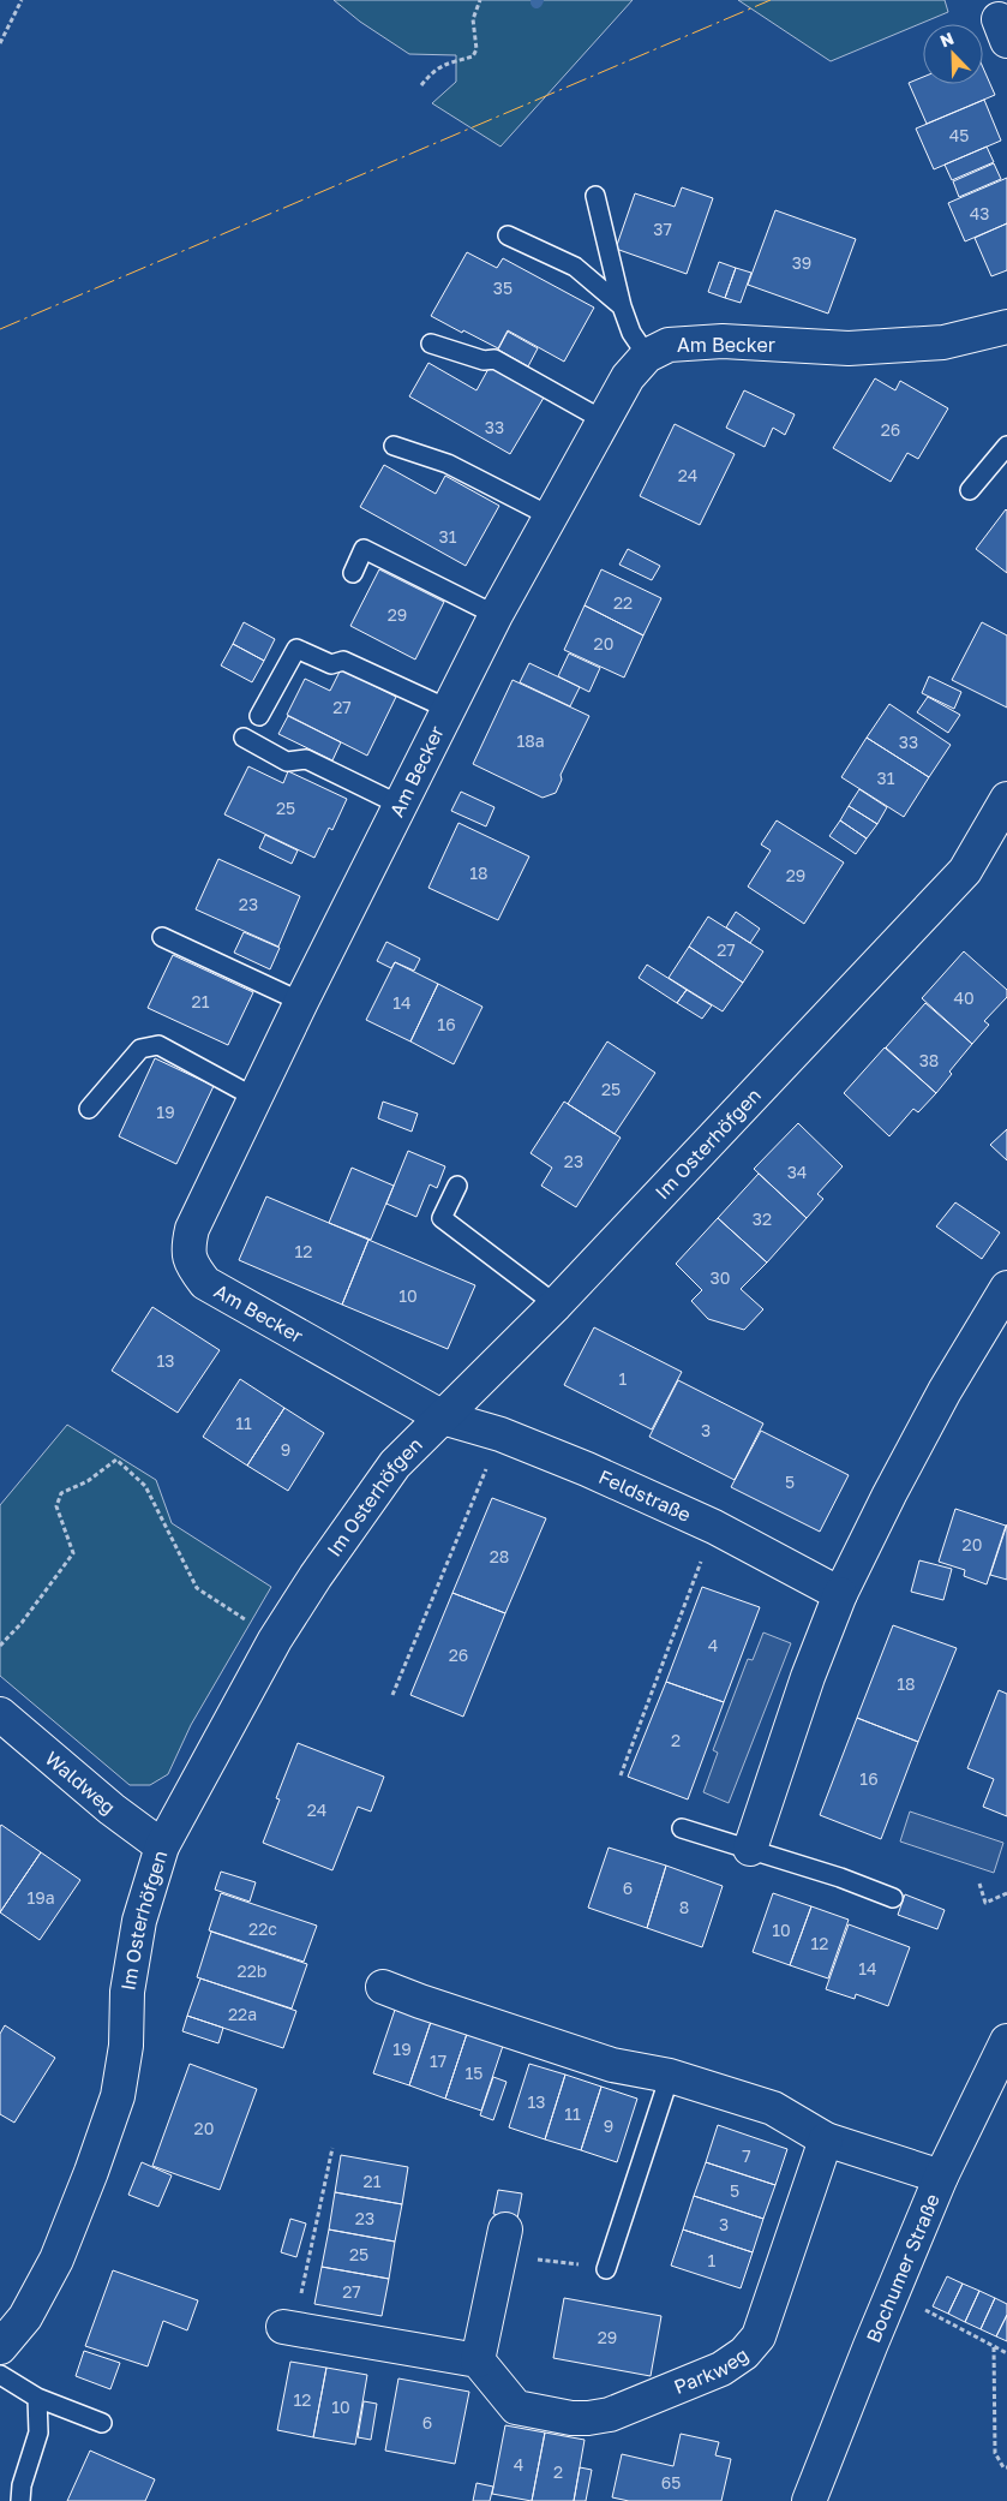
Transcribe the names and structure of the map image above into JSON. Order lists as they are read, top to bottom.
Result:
{
  "streets": {
    "street": [
      "Am Becker",
      "Im Osterhöfgen",
      "Feldstraße",
      "Waldweg",
      "Bochumer Straße",
      "Parkweg"
    ]
  },
  "crossings": [
    ["Am Becker", "Im Osterhöfgen"],
    ["Am Becker", "Feldstraße"],
    ["Im Osterhöfgen", "Feldstraße"],
    ["Im Osterhöfgen", "Waldweg"]
  ],
  "house_numbers": [
    "45",
    "43",
    "37",
    "39",
    "35",
    "33",
    "26",
    "24",
    "31",
    "22",
    "29",
    "20",
    "27",
    "18a",
    "33",
    "31",
    "25",
    "18",
    "29",
    "23",
    "27",
    "40",
    "21",
    "14",
    "16",
    "38",
    "25",
    "19",
    "23",
    "34",
    "32",
    "12",
    "30",
    "10",
    "13",
    "1",
    "11",
    "3",
    "9",
    "5",
    "20",
    "28",
    "4",
    "26",
    "18",
    "2",
    "16",
    "24",
    "6",
    "19a",
    "8",
    "22c",
    "10",
    "12",
    "14",
    "22b",
    "22a",
    "19",
    "17",
    "15",
    "13",
    "11",
    "9",
    "20",
    "7",
    "21",
    "5",
    "23",
    "3",
    "25",
    "1",
    "27",
    "29",
    "12",
    "10",
    "6",
    "4",
    "2",
    "65"
  ],
  "north": "top left"
}
